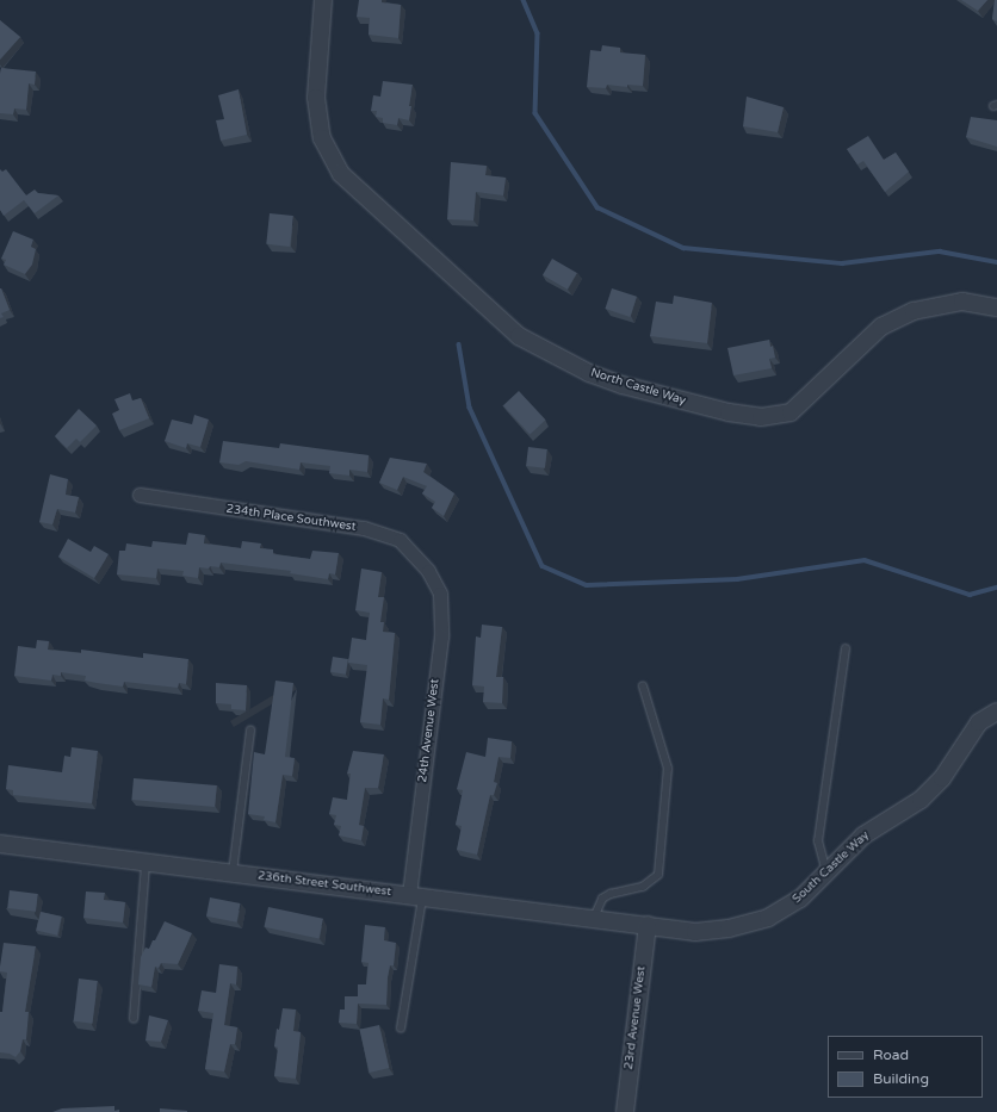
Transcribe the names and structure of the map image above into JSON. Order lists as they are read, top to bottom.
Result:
{
  "streets": {
    "street": [
      "North Castle Way",
      "234th Place Southwest",
      "24th Avenue West",
      "South Castle Way",
      "236th Street Southwest",
      "23rd Avenue West"
    ]
  },
  "crossings": [
    ["234th Place Southwest", "24th Avenue West"],
    ["24th Avenue West", "236th Street Southwest"],
    ["South Castle Way", "236th Street Southwest"],
    ["South Castle Way", "23rd Avenue West"],
    ["236th Street Southwest", "23rd Avenue West"]
  ],
  "legend": ["Road", "Building"]
}
